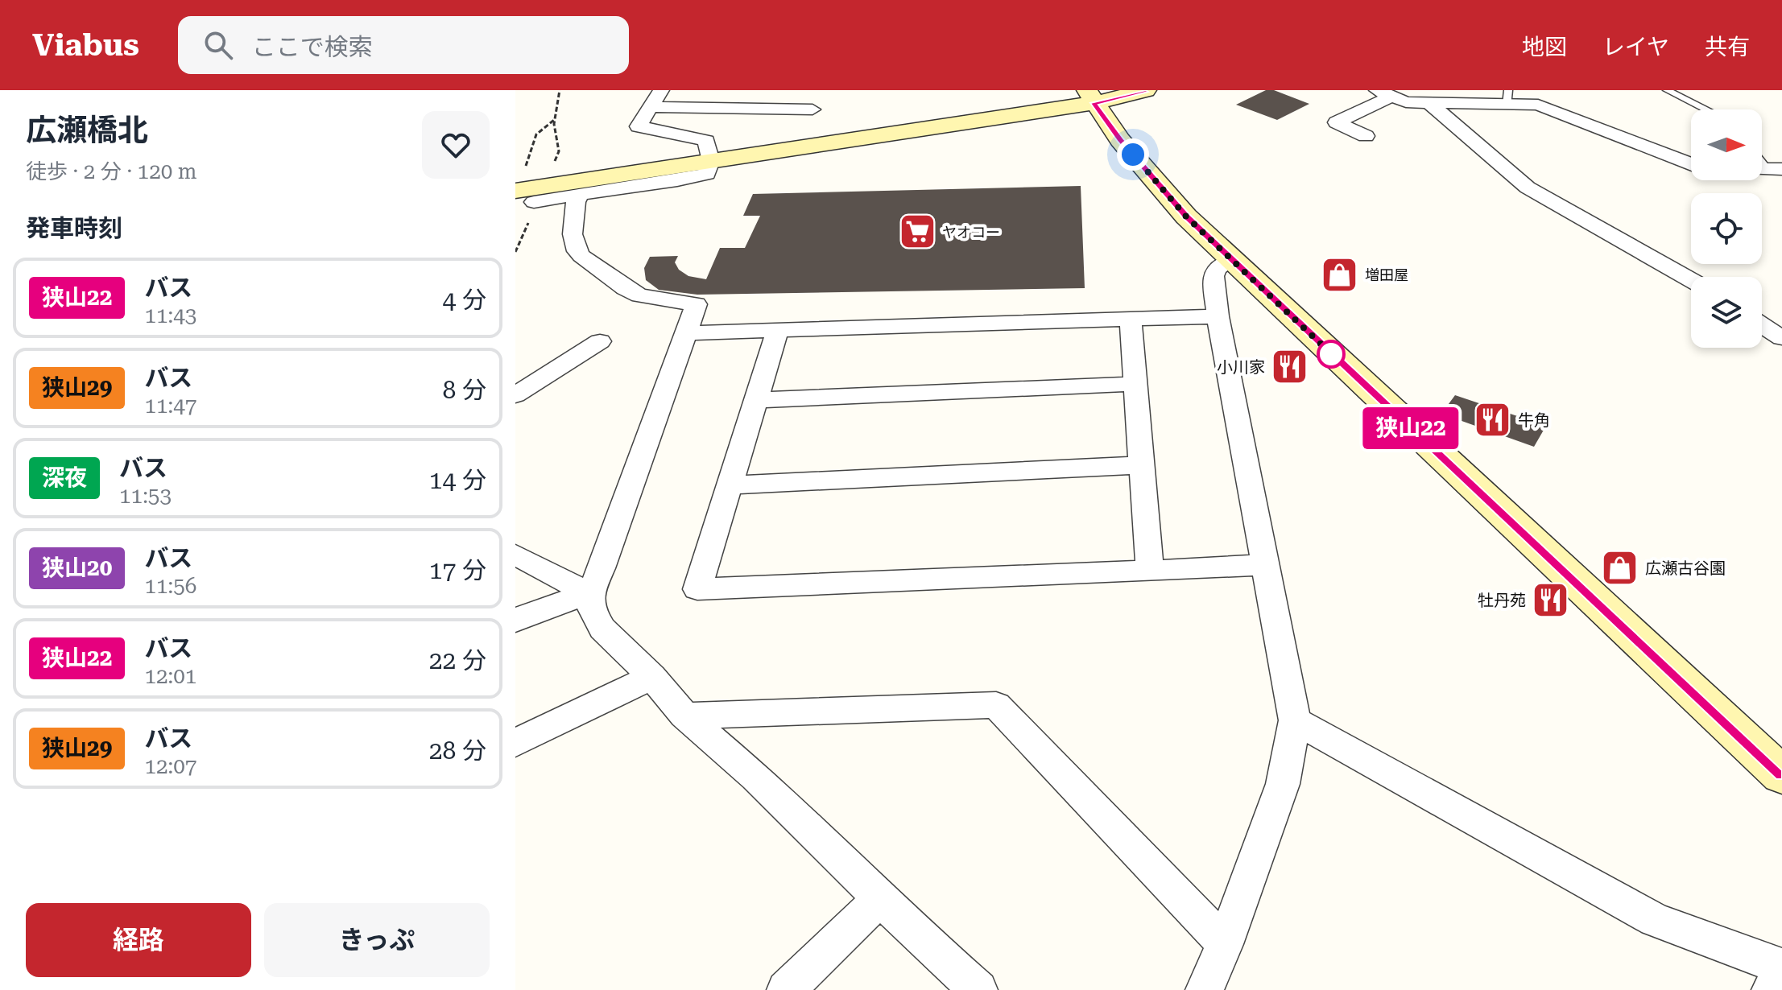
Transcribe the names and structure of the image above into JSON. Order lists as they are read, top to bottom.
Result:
{
  "places": {
    "supermarket": ["ヤオコー"],
    "shop": ["増田屋", "広瀬古谷園"],
    "restaurant": ["小川家", "牛角", "牡丹苑"]
  },
  "lines": ["bus line 狭山22"],
  "north": "right",
  "page": {
    "header": "Viabus",
    "search": "ここで検索",
    "nav": ["地図", "レイヤ", "共有"],
    "heading": [
      ["広瀬橋北", "徒歩 · 2 分 · 120 m"],
      "発車時刻"
    ],
    "on_map": "狭山22",
    "list": [
      {
        "mark": "狭山22",
        "name": "バス",
        "note": "11:43",
        "value": "4 分"
      },
      {
        "mark": "狭山29",
        "name": "バス",
        "note": "11:47",
        "value": "8 分"
      },
      {
        "mark": "深夜",
        "name": "バス",
        "note": "11:53",
        "value": "14 分"
      },
      {
        "mark": "狭山20",
        "name": "バス",
        "note": "11:56",
        "value": "17 分"
      },
      {
        "mark": "狭山22",
        "name": "バス",
        "note": "12:01",
        "value": "22 分"
      },
      {
        "mark": "狭山29",
        "name": "バス",
        "note": "12:07",
        "value": "28 分"
      }
    ],
    "buttons": ["経路", "きっぷ"]
  }
}
